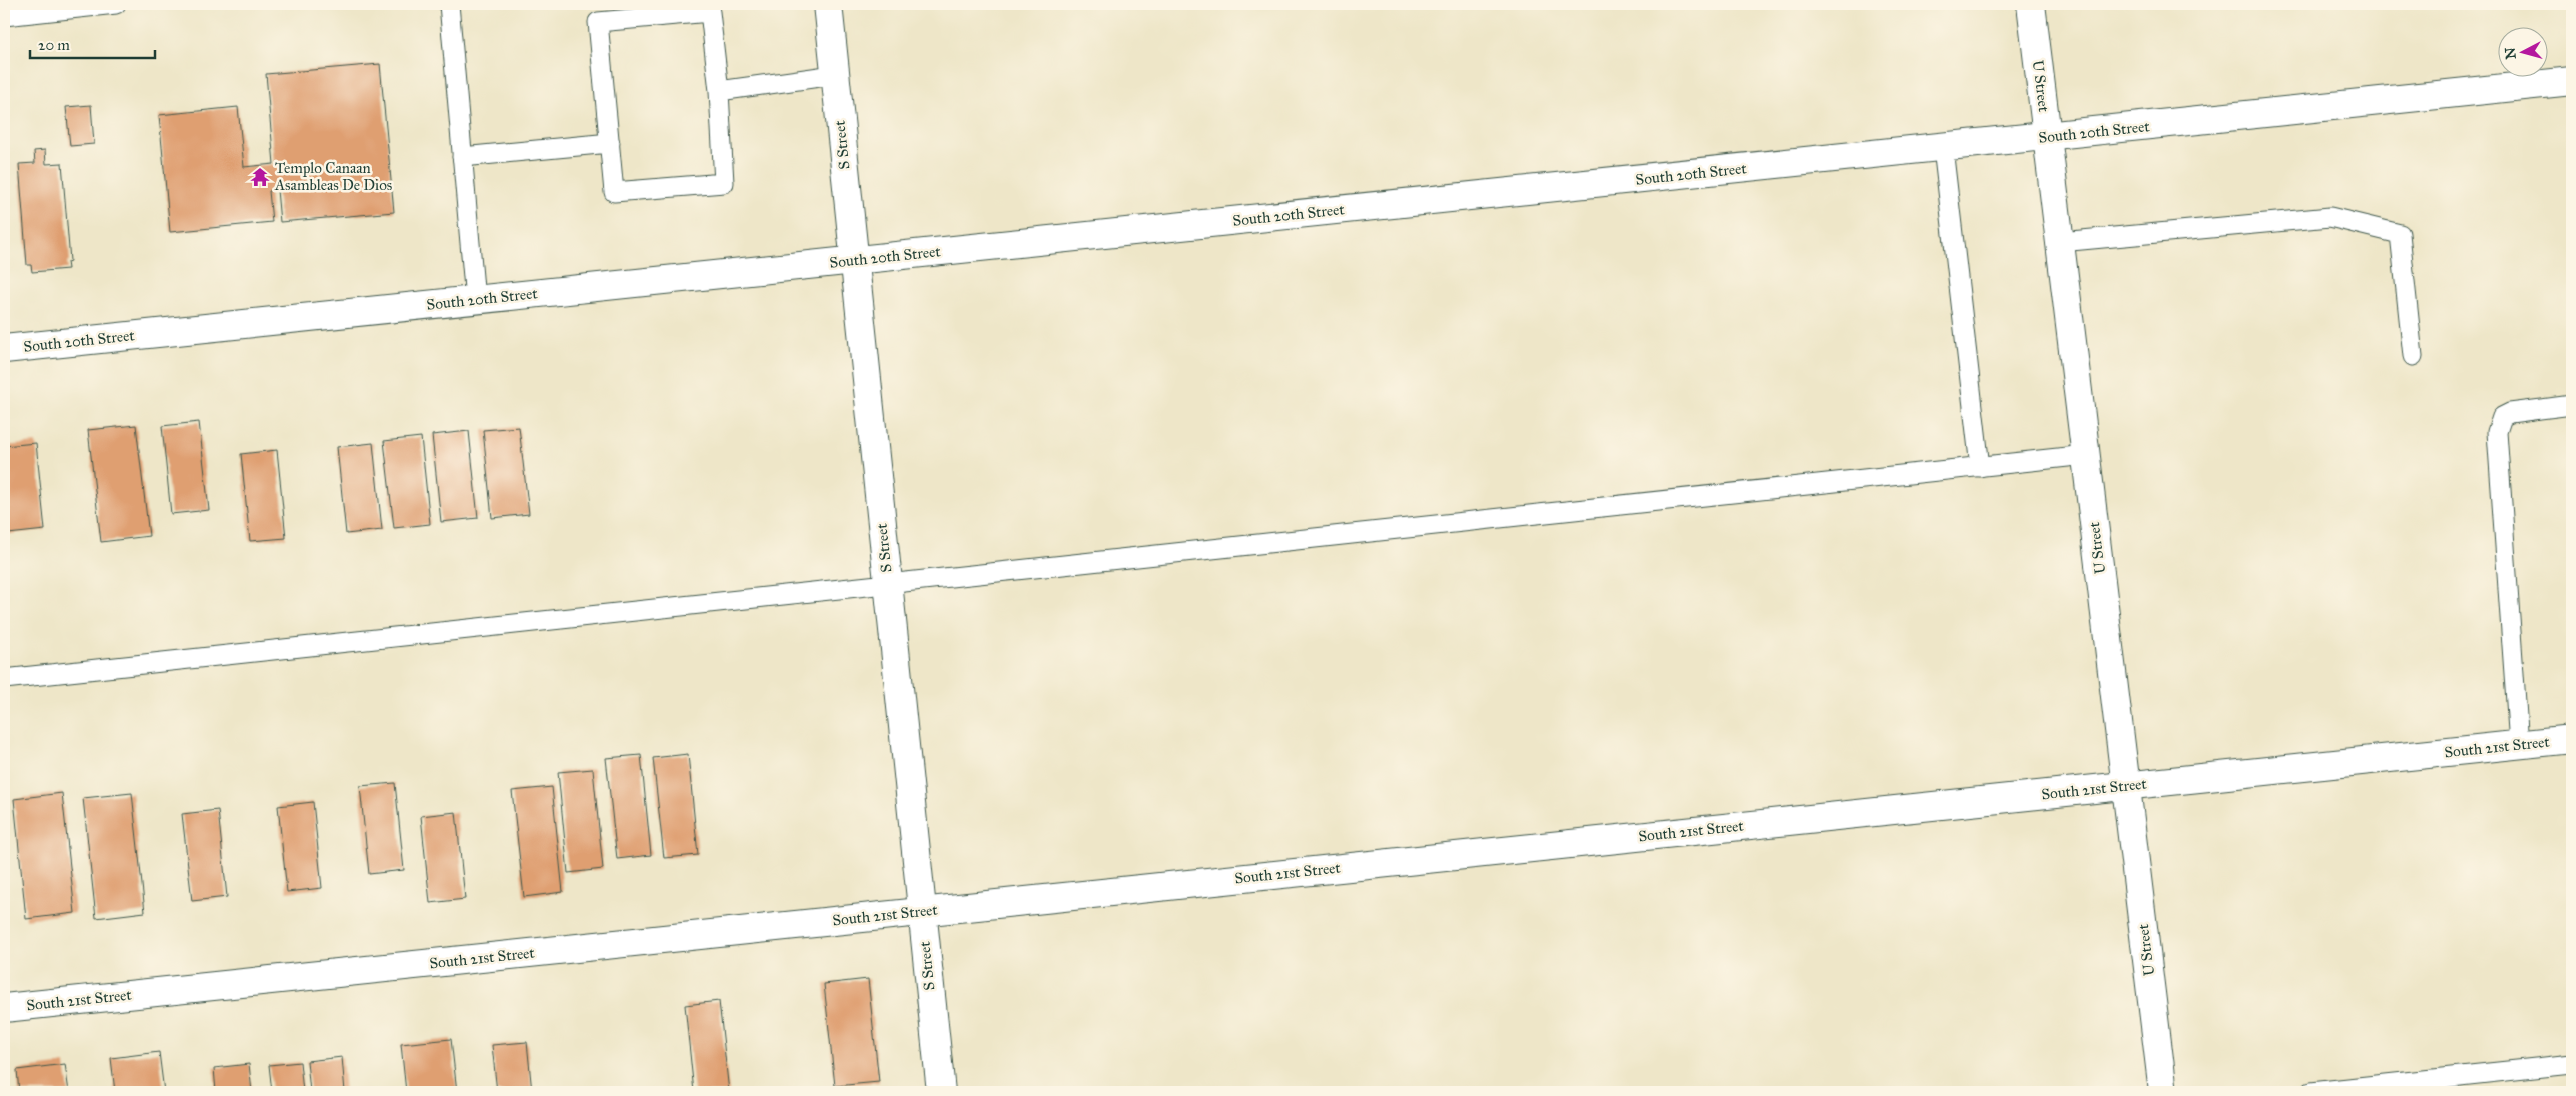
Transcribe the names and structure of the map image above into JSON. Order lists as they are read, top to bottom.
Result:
{
  "streets": {
    "street": [
      "U Street",
      "South 20th Street",
      "S Street",
      "South 21st Street"
    ]
  },
  "crossings": [
    ["U Street", "South 20th Street"],
    ["U Street", "South 21st Street"],
    ["South 20th Street", "S Street"],
    ["S Street", "South 21st Street"]
  ],
  "places": {
    "temple": ["Templo Canaan Asambleas De Dios"]
  },
  "scale_bar": "20 m",
  "north": "left"
}
